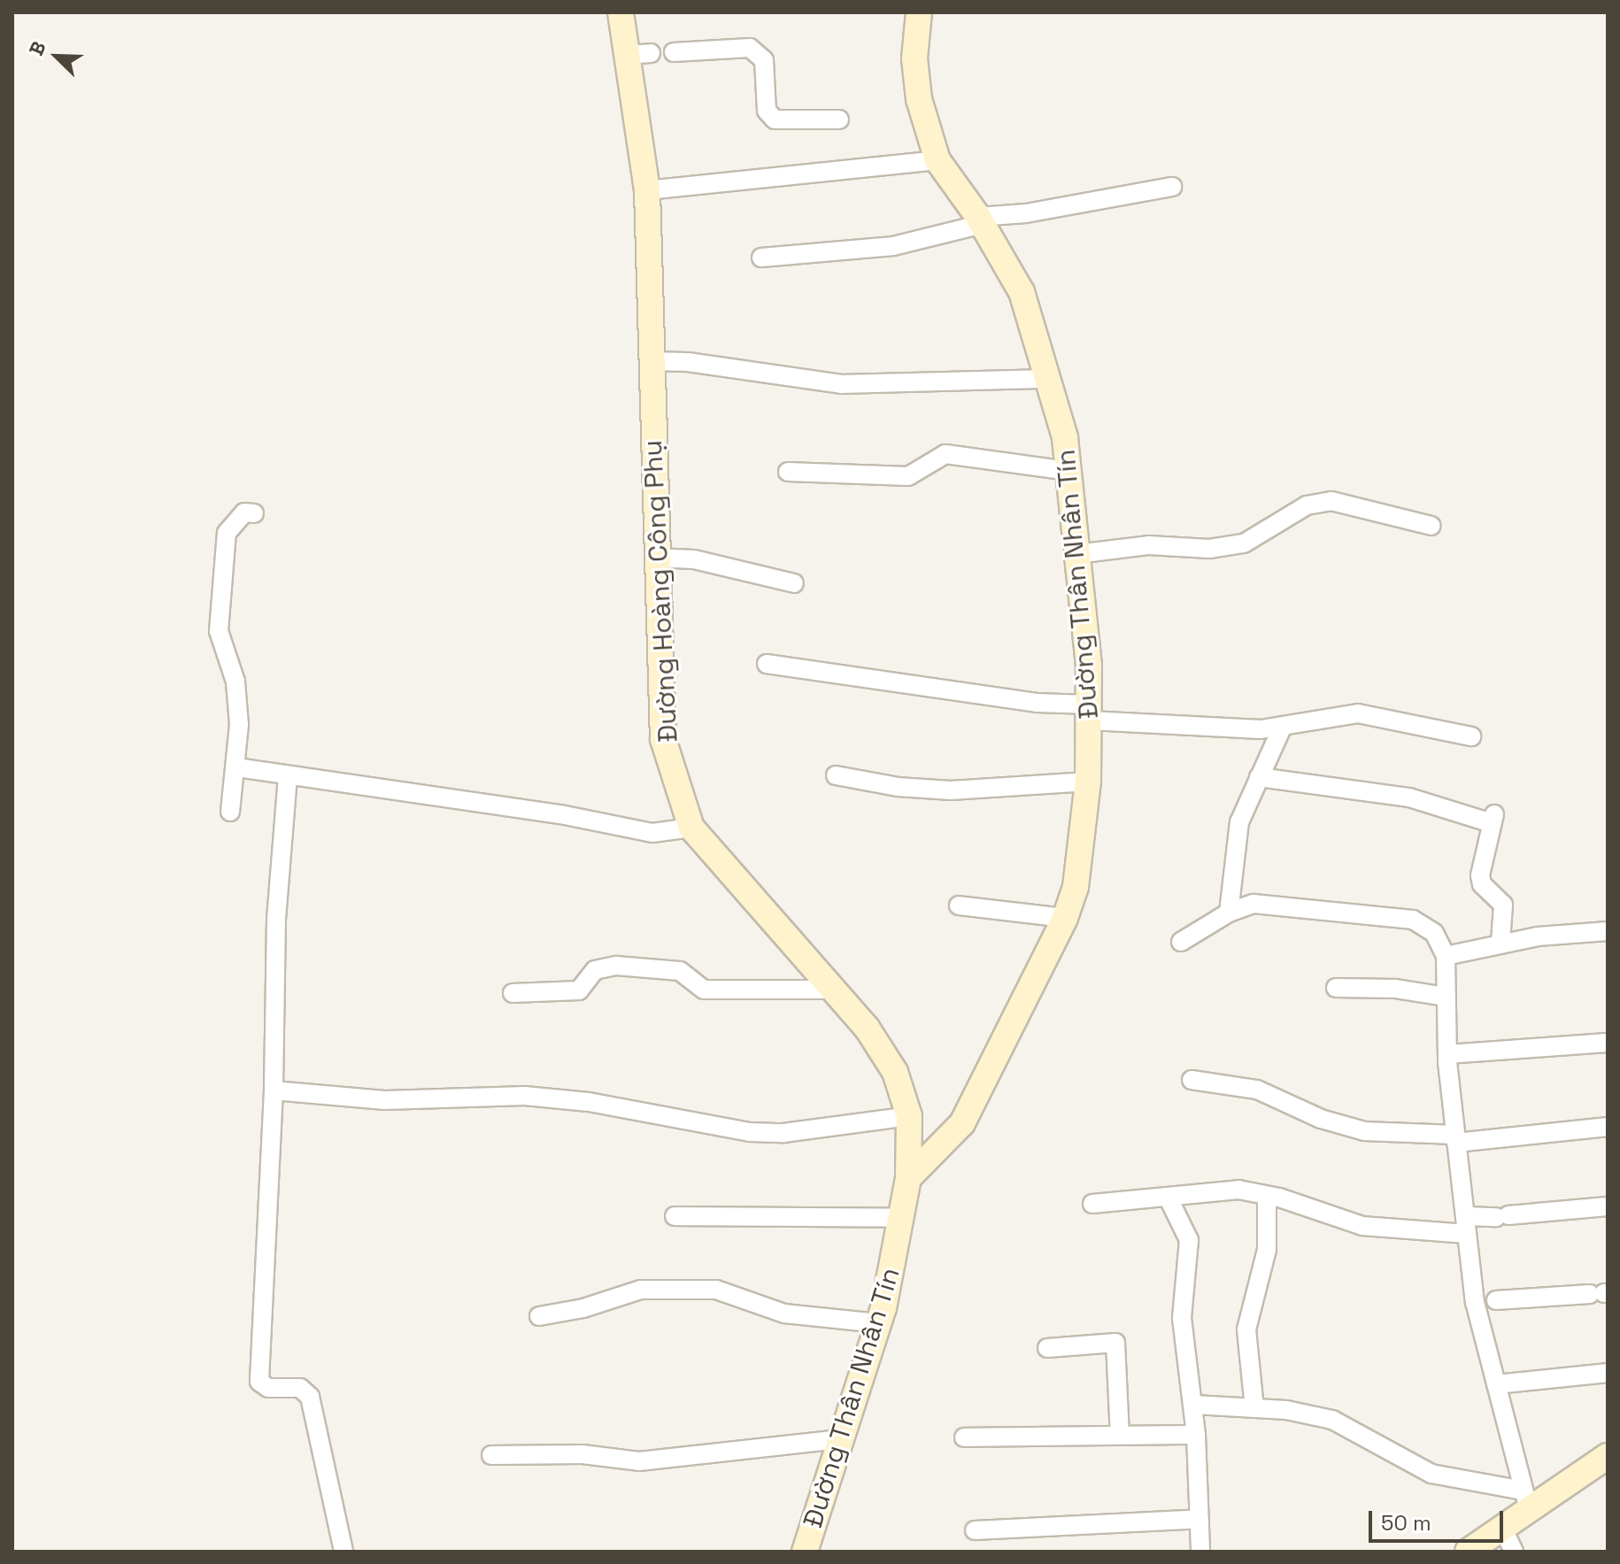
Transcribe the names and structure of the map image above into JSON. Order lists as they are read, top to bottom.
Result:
{
  "streets": {
    "street": ["Đường Thân Nhân Tín", "Đường Hoàng Công Phụ"]
  },
  "crossings": [
    ["Đường Thân Nhân Tín", "Đường Hoàng Công Phụ"]
  ],
  "scale_bar": "50 m",
  "north": "top left"
}
